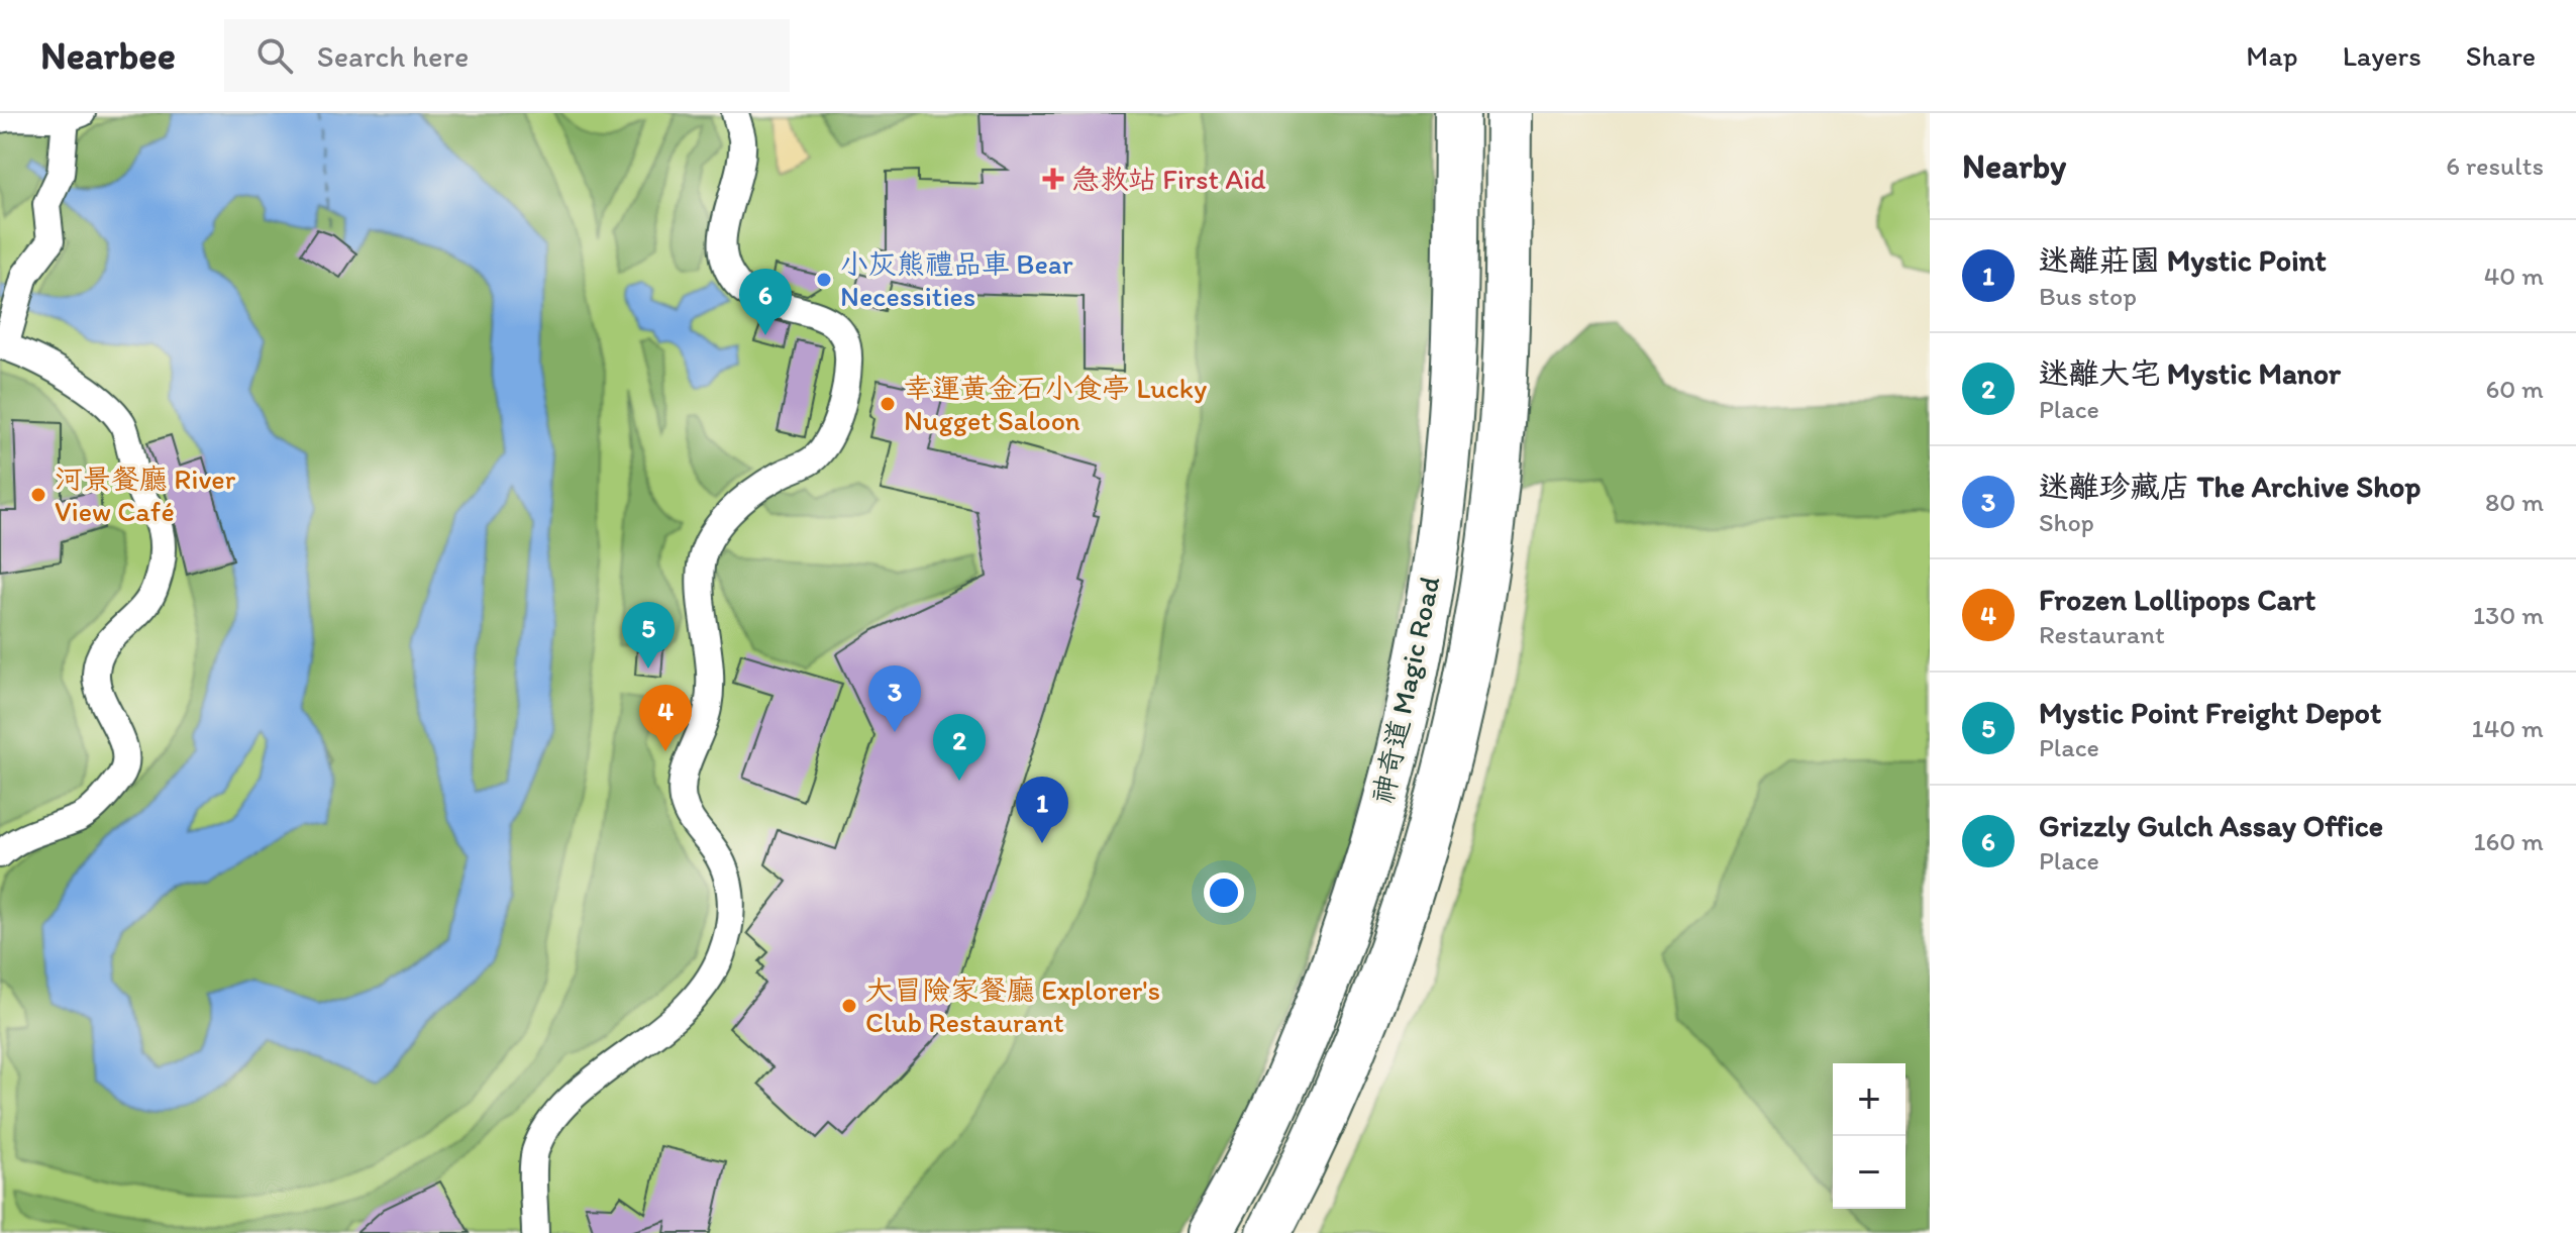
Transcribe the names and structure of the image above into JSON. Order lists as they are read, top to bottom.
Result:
{
  "streets": {
    "street": ["神奇道 Magic Road"]
  },
  "places": {
    "health": ["急救站 First Aid"],
    "other": [
      "小灰熊禮品車 Bear Necessities",
      "幸運黃金石小食亭 Lucky Nugget Saloon",
      "河景餐廳 River View Café",
      "大冒險家餐廳 Explorer's Club Restaurant"
    ]
  },
  "page": {
    "header": "Nearbee",
    "search": "Search here",
    "nav": ["Map", "Layers", "Share"],
    "heading": ["Nearby", "6 results"],
    "list": [
      {
        "mark": "1",
        "name": "迷離莊園 Mystic Point",
        "note": "Bus stop",
        "value": "40 m"
      },
      {
        "mark": "2",
        "name": "迷離大宅 Mystic Manor",
        "note": "Place",
        "value": "60 m"
      },
      {
        "mark": "3",
        "name": "迷離珍藏店 The Archive Shop",
        "note": "Shop",
        "value": "80 m"
      },
      {
        "mark": "4",
        "name": "Frozen Lollipops Cart",
        "note": "Restaurant",
        "value": "130 m"
      },
      {
        "mark": "5",
        "name": "Mystic Point Freight Depot",
        "note": "Place",
        "value": "140 m"
      },
      {
        "mark": "6",
        "name": "Grizzly Gulch Assay Office",
        "note": "Place",
        "value": "160 m"
      }
    ],
    "pins": [
      "6",
      "5",
      "3",
      "4",
      "2",
      "1"
    ],
    "map_buttons": ["+", "−"]
  }
}
